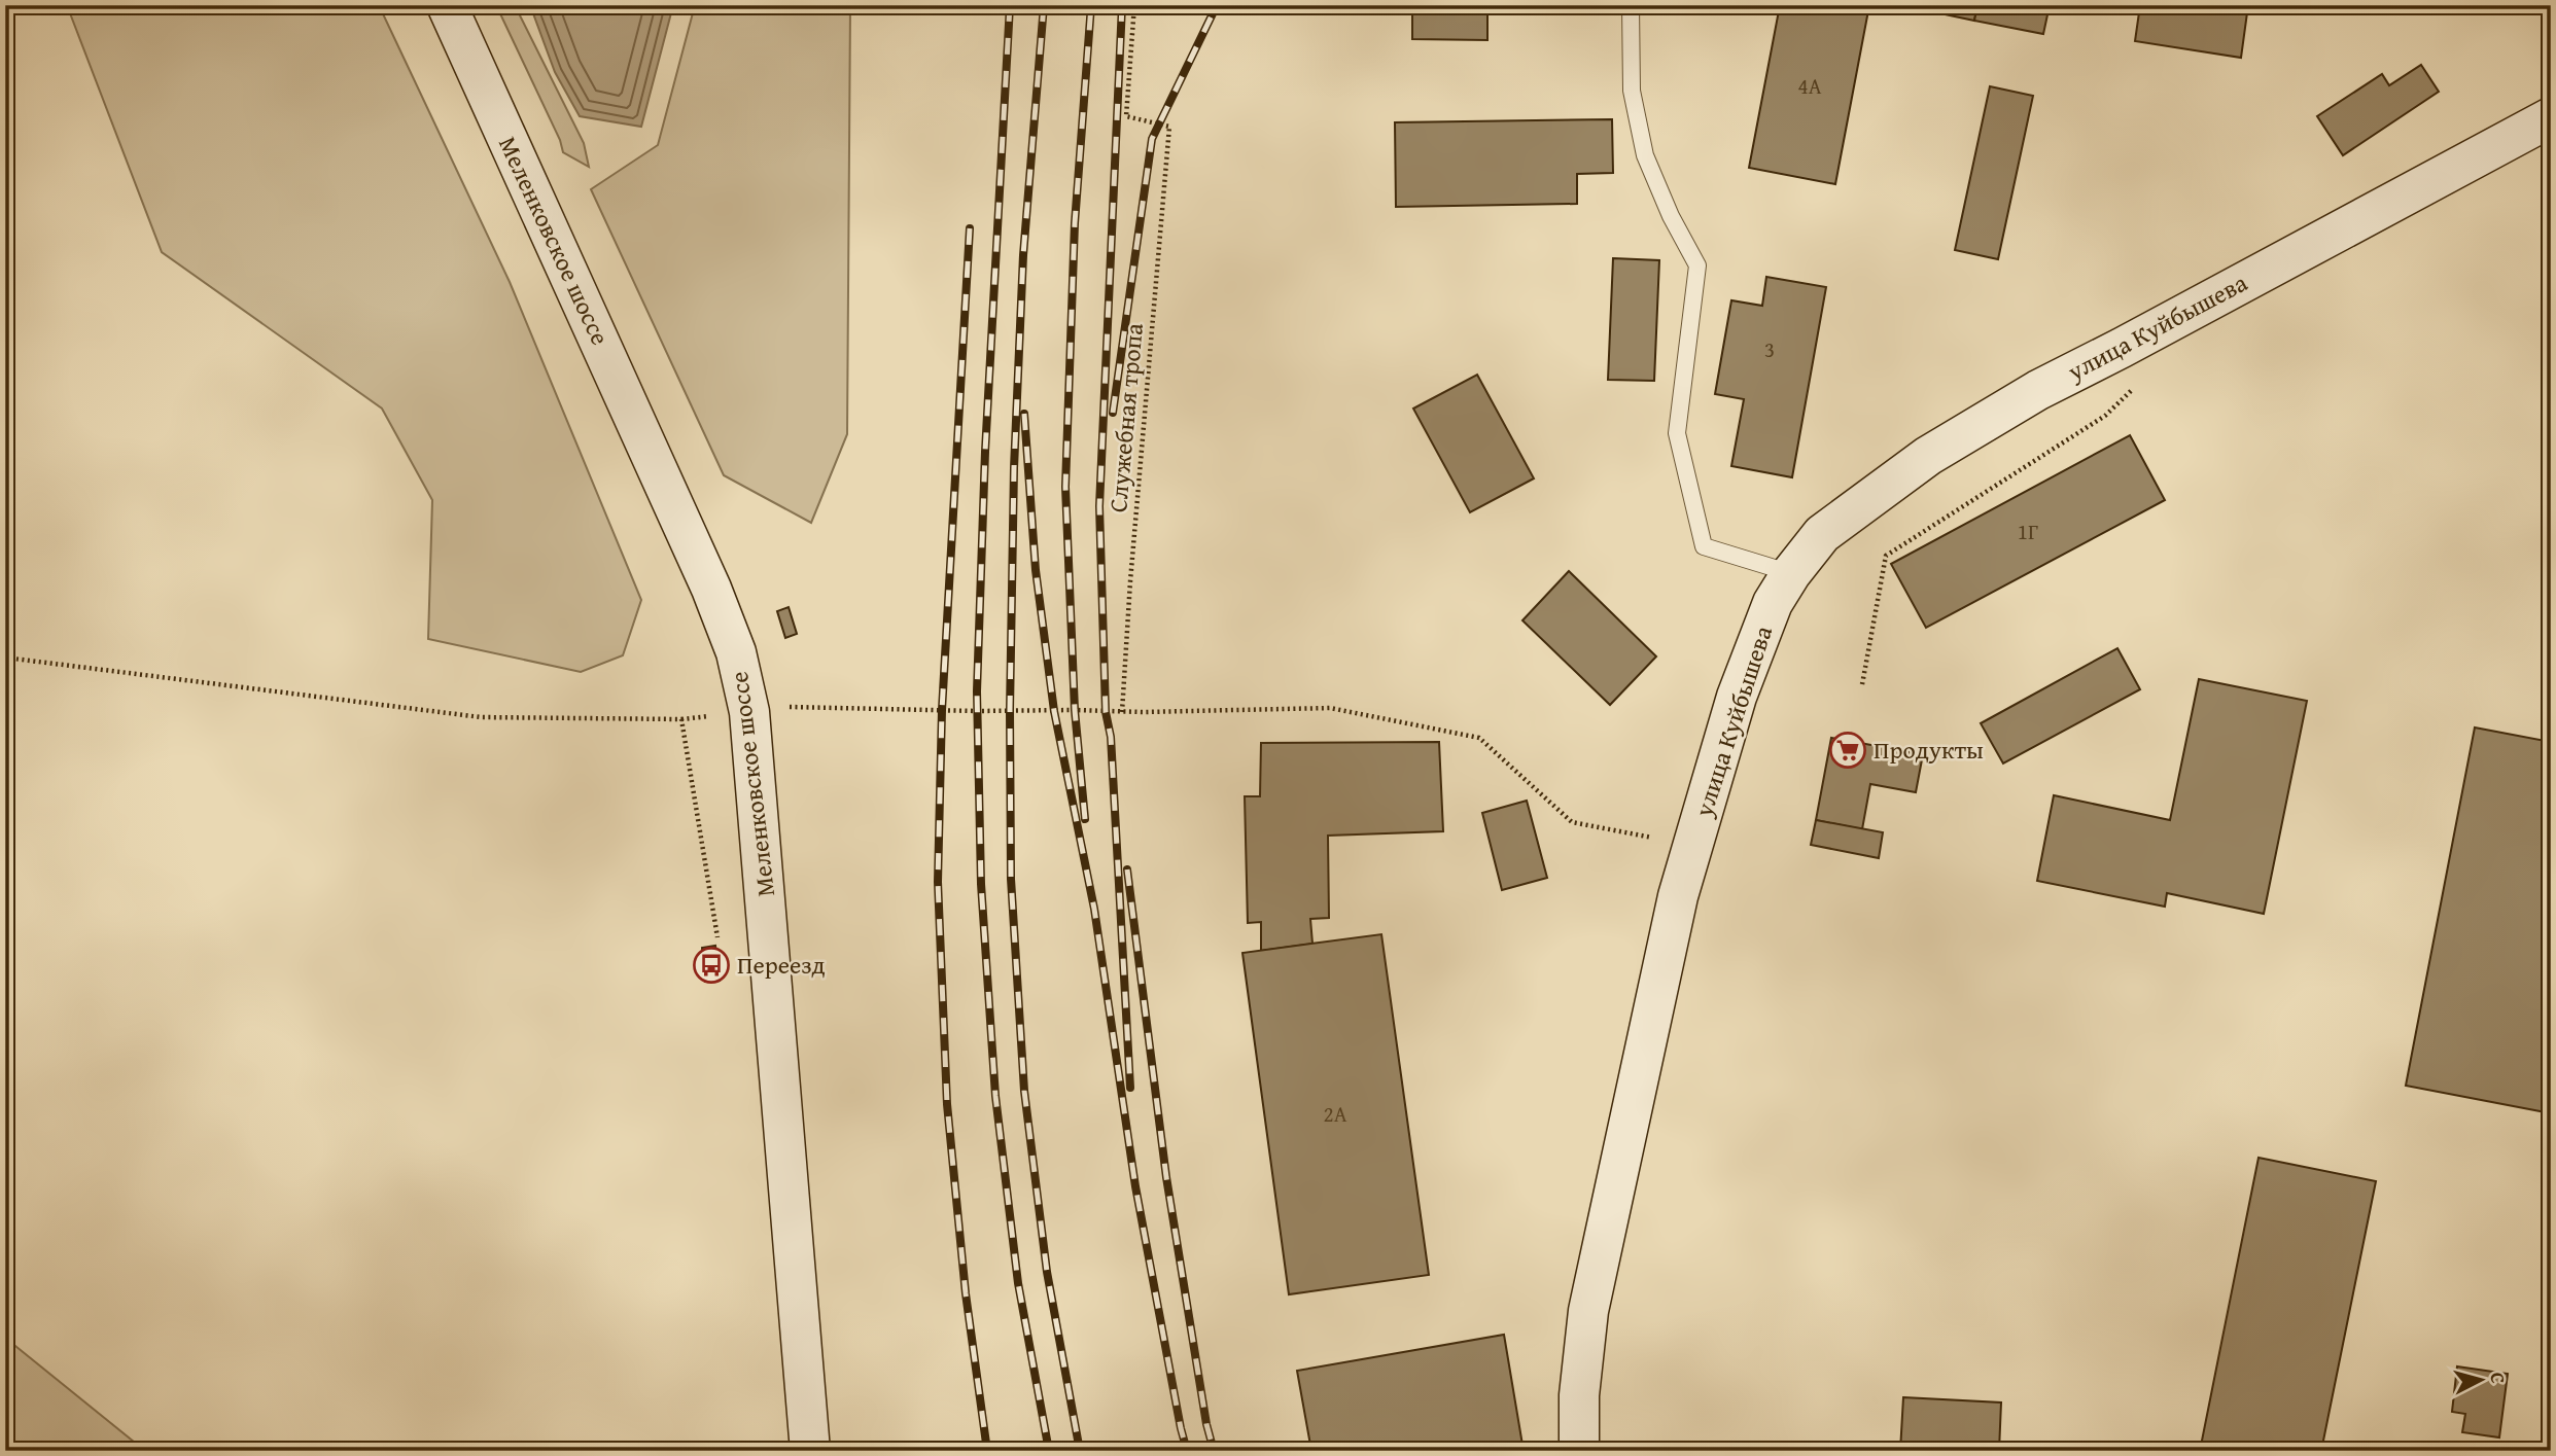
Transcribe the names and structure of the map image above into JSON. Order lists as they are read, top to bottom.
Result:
{
  "streets": {
    "street": ["Меленковское шоссе", "улица Куйбышева"],
    "path": ["Служебная тропа"]
  },
  "places": {
    "supermarket": ["Продукты"],
    "bus stop": ["Переезд"]
  },
  "house_numbers": [
    "4А",
    "3",
    "1Г",
    "2А"
  ],
  "north": "right"
}
